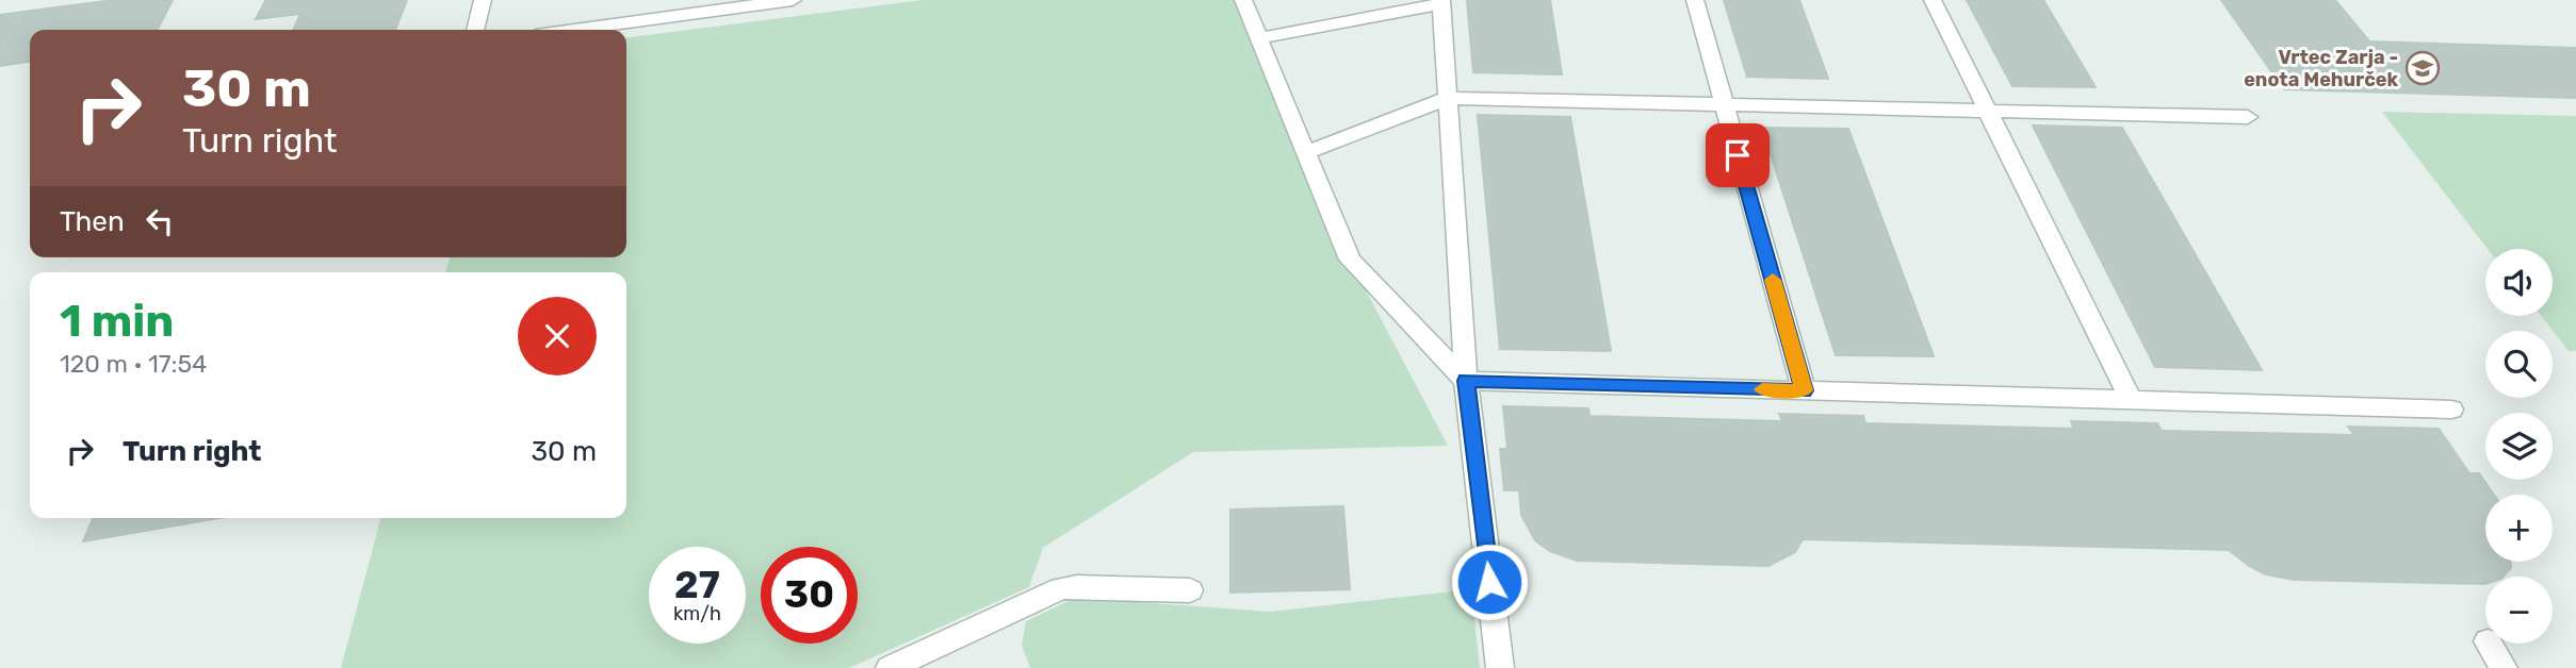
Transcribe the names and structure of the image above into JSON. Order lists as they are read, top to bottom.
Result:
{
  "places": {
    "school or university": ["Vrtec Zarja - enota Mehurček"]
  },
  "page": {
    "turn": ["30 m", "Turn right"],
    "then": "Then",
    "map_buttons": ["+", "−"],
    "heading": ["1 min", "120 m · 17:54"],
    "list": [
      {
        "name": "Turn right",
        "value": "30 m"
      }
    ],
    "speed": "27 km/h",
    "limit": "30"
  }
}
